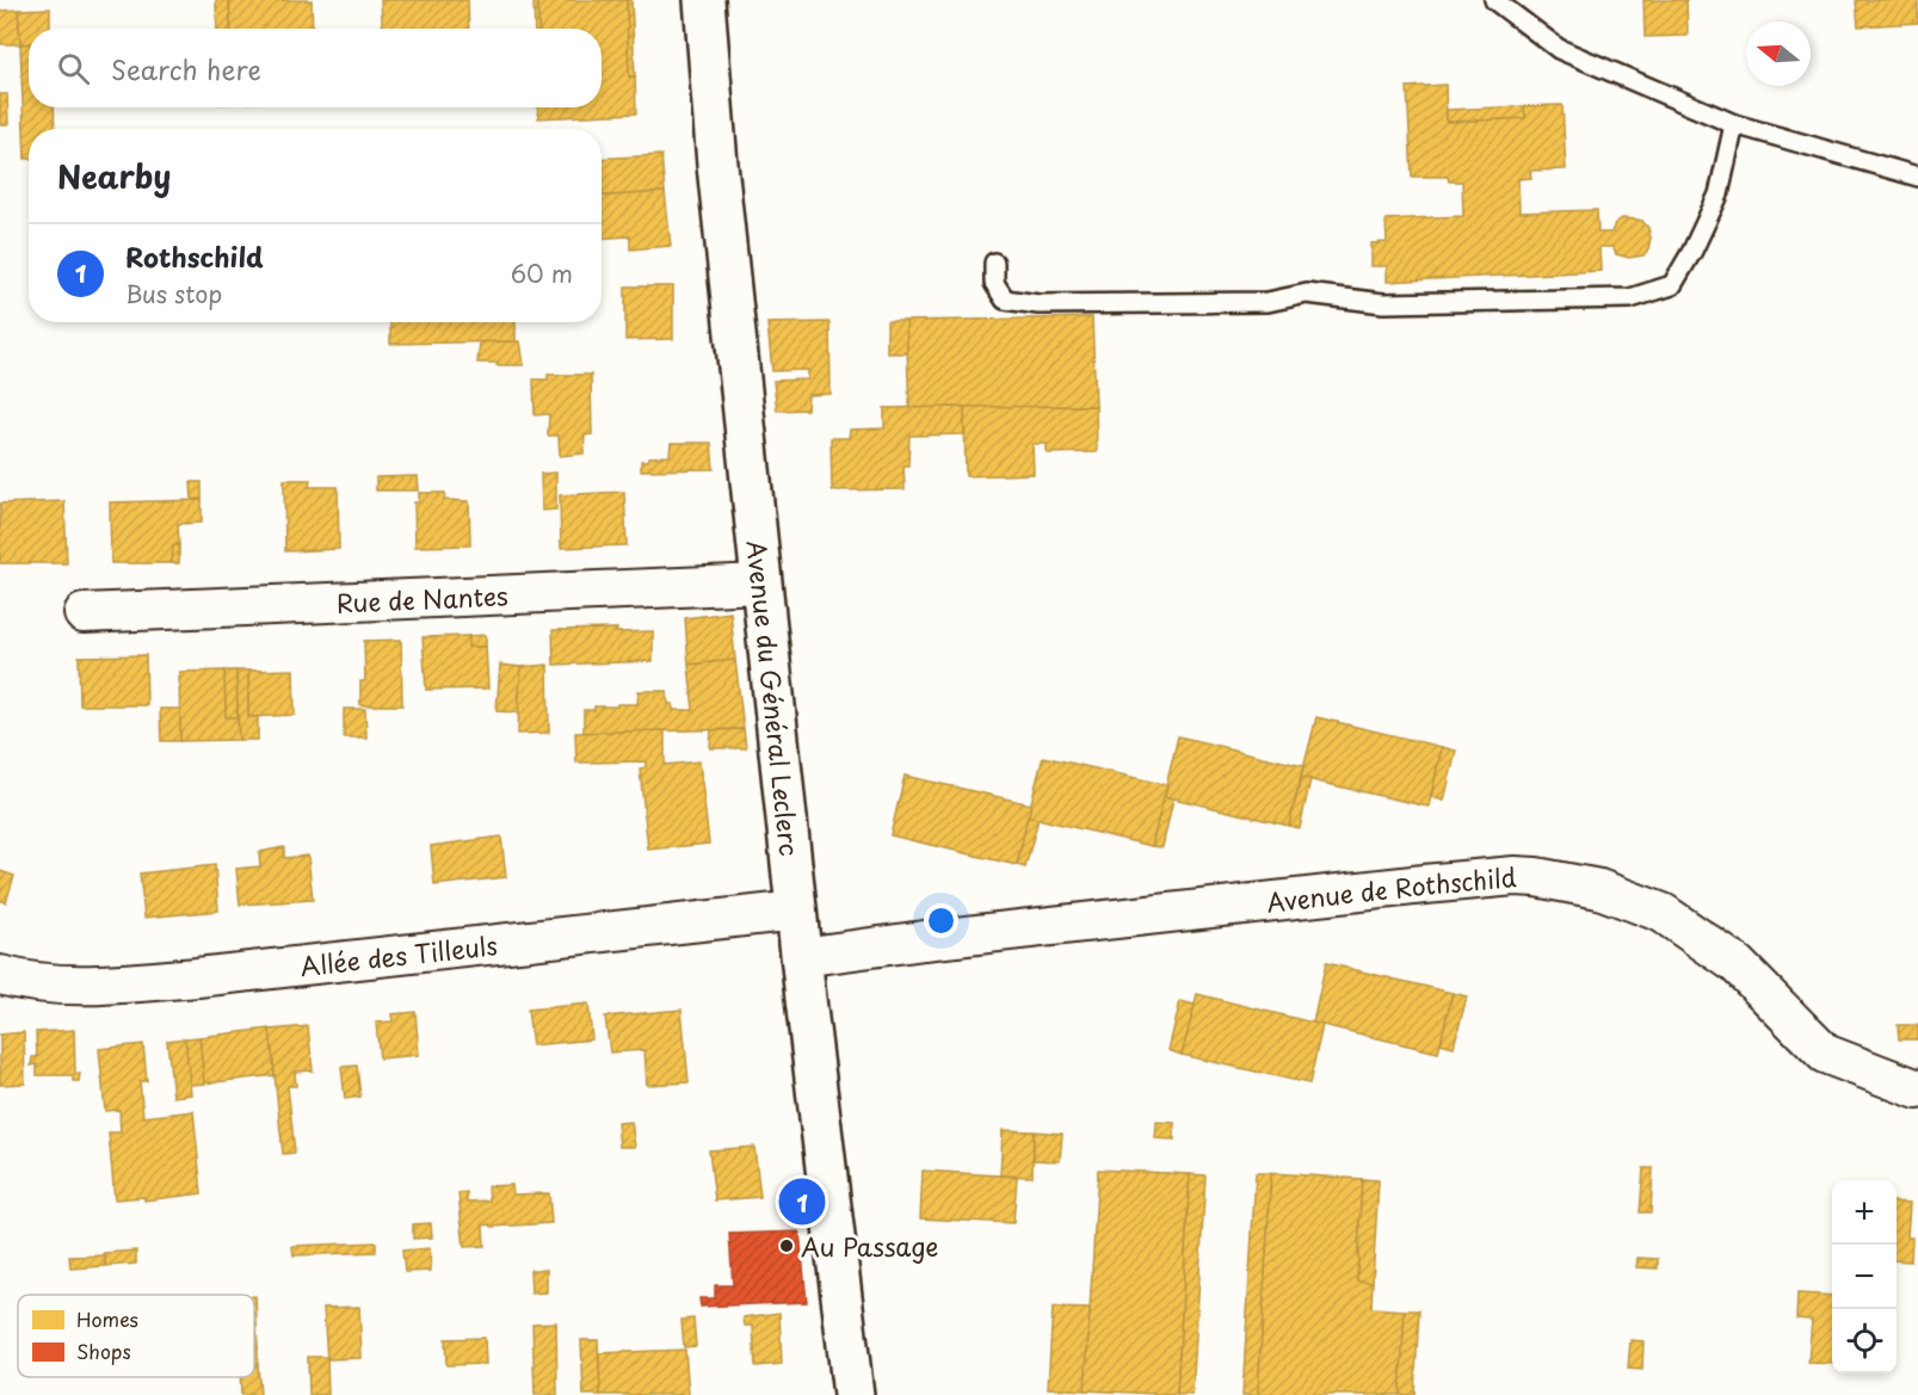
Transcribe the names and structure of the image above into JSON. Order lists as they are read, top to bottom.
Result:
{
  "streets": {
    "main road": ["Avenue du Général Leclerc"],
    "street": ["Rue de Nantes", "Avenue de Rothschild", "Allée des Tilleuls"]
  },
  "crossings": [
    ["Rue de Nantes", "Avenue du Général Leclerc"],
    ["Avenue du Général Leclerc", "Avenue de Rothschild"],
    ["Avenue du Général Leclerc", "Allée des Tilleuls"]
  ],
  "places": ["Au Passage"],
  "legend": ["Homes", "Shops"],
  "north": "left",
  "page": {
    "search": "Search here",
    "heading": "Nearby",
    "list": [
      {
        "mark": "1",
        "name": "Rothschild",
        "note": "Bus stop",
        "value": "60 m"
      }
    ],
    "pins": "1",
    "map_buttons": ["+", "−"]
  }
}
